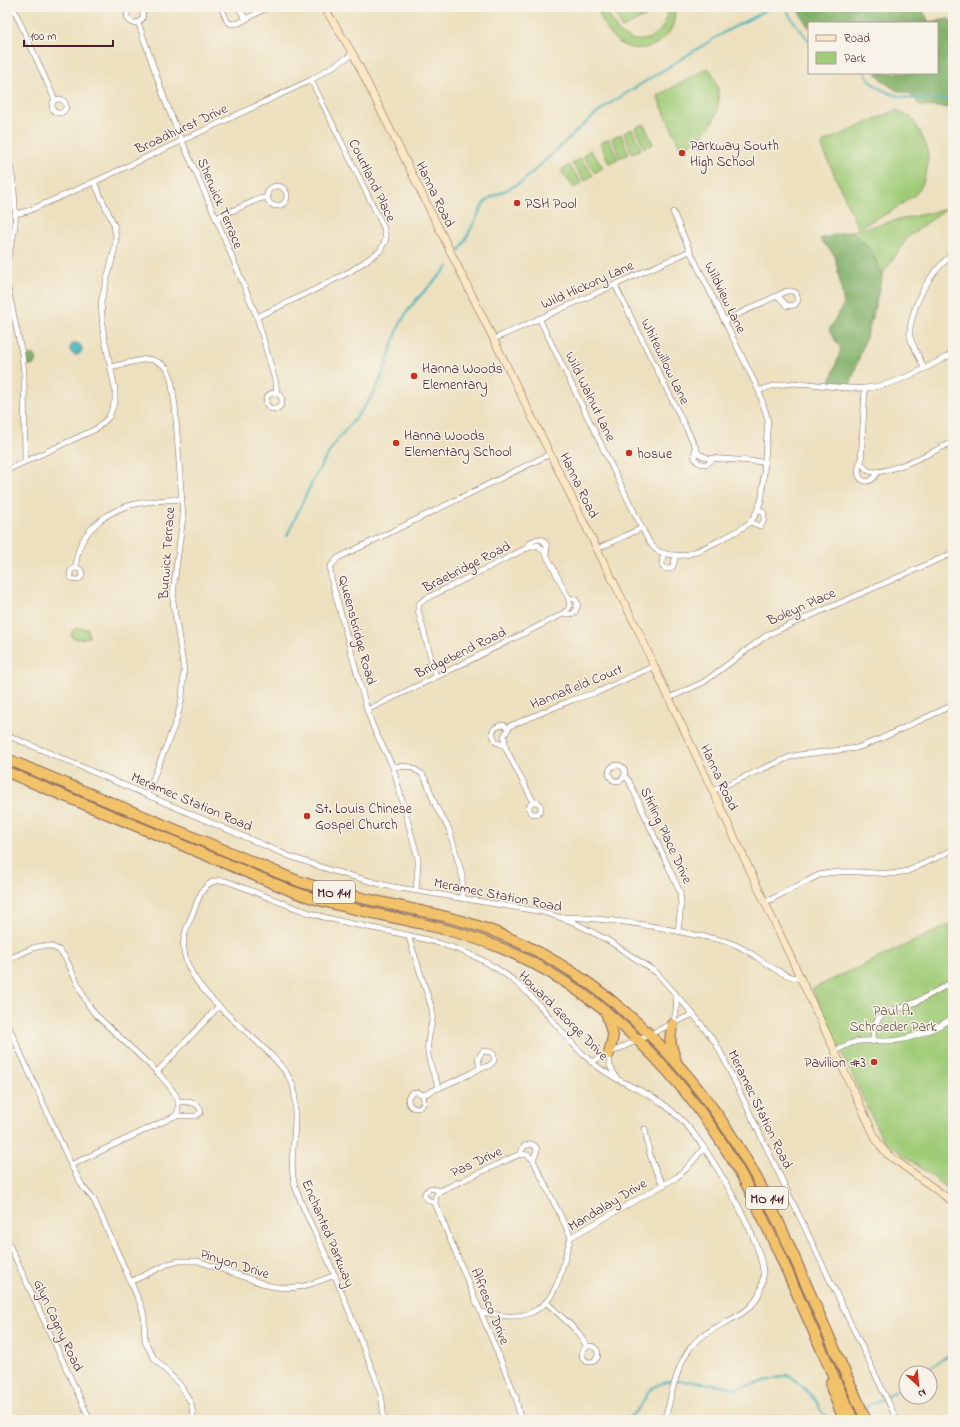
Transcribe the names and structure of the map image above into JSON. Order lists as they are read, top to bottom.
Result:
{
  "streets": {
    "highway": ["MO 141"],
    "street": [
      "Broadhurst Drive",
      "Courtland Place",
      "Hanna Road",
      "Sherwick Terrace",
      "Wild Hickory Lane",
      "Wildview Lane",
      "Whitewillow Lane",
      "Wild Walnut Lane",
      "Burwick Terrace",
      "Braebridge Road",
      "Boleyn Place",
      "Queensbridge Road",
      "Bridgebend Road",
      "Hannafield Court",
      "Meramec Station Road",
      "Stirling Place Drive",
      "Howard George Drive",
      "Pas Drive",
      "Mandalay Drive",
      "Enchanted Parkway",
      "Pinyon Drive",
      "Alfresco Drive",
      "Glyn Cagny Road"
    ]
  },
  "crossings": [
    ["Broadhurst Drive", "Courtland Place"],
    ["Broadhurst Drive", "Hanna Road"],
    ["Broadhurst Drive", "Sherwick Terrace"],
    ["Courtland Place", "Sherwick Terrace"],
    ["Hanna Road", "Wild Hickory Lane"],
    ["Hanna Road", "Boleyn Place"],
    ["Hanna Road", "Queensbridge Road"],
    ["Hanna Road", "Hannafield Court"],
    ["Wild Hickory Lane", "Wildview Lane"],
    ["Wild Hickory Lane", "Whitewillow Lane"],
    ["Wild Hickory Lane", "Wild Walnut Lane"],
    ["Wildview Lane", "Whitewillow Lane"],
    ["Burwick Terrace", "Meramec Station Road"],
    ["Braebridge Road", "Bridgebend Road"],
    ["Queensbridge Road", "Bridgebend Road"],
    ["Queensbridge Road", "Meramec Station Road"],
    ["Howard George Drive", "Mandalay Drive"],
    ["Howard George Drive", "Enchanted Parkway"],
    ["Pas Drive", "Alfresco Drive"],
    ["Mandalay Drive", "Alfresco Drive"],
    ["Enchanted Parkway", "Pinyon Drive"]
  ],
  "parks": ["Paul A. Schroeder Park"],
  "places": [
    "Parkway South High School",
    "PSH Pool",
    "Hanna Woods Elementary",
    "Hanna Woods Elementary School",
    "hosue",
    "St. Louis Chinese Gospel Church",
    "Pavilion #3"
  ],
  "legend": ["Road", "Park"],
  "scale_bar": "100 m",
  "north": "bottom right"
}
